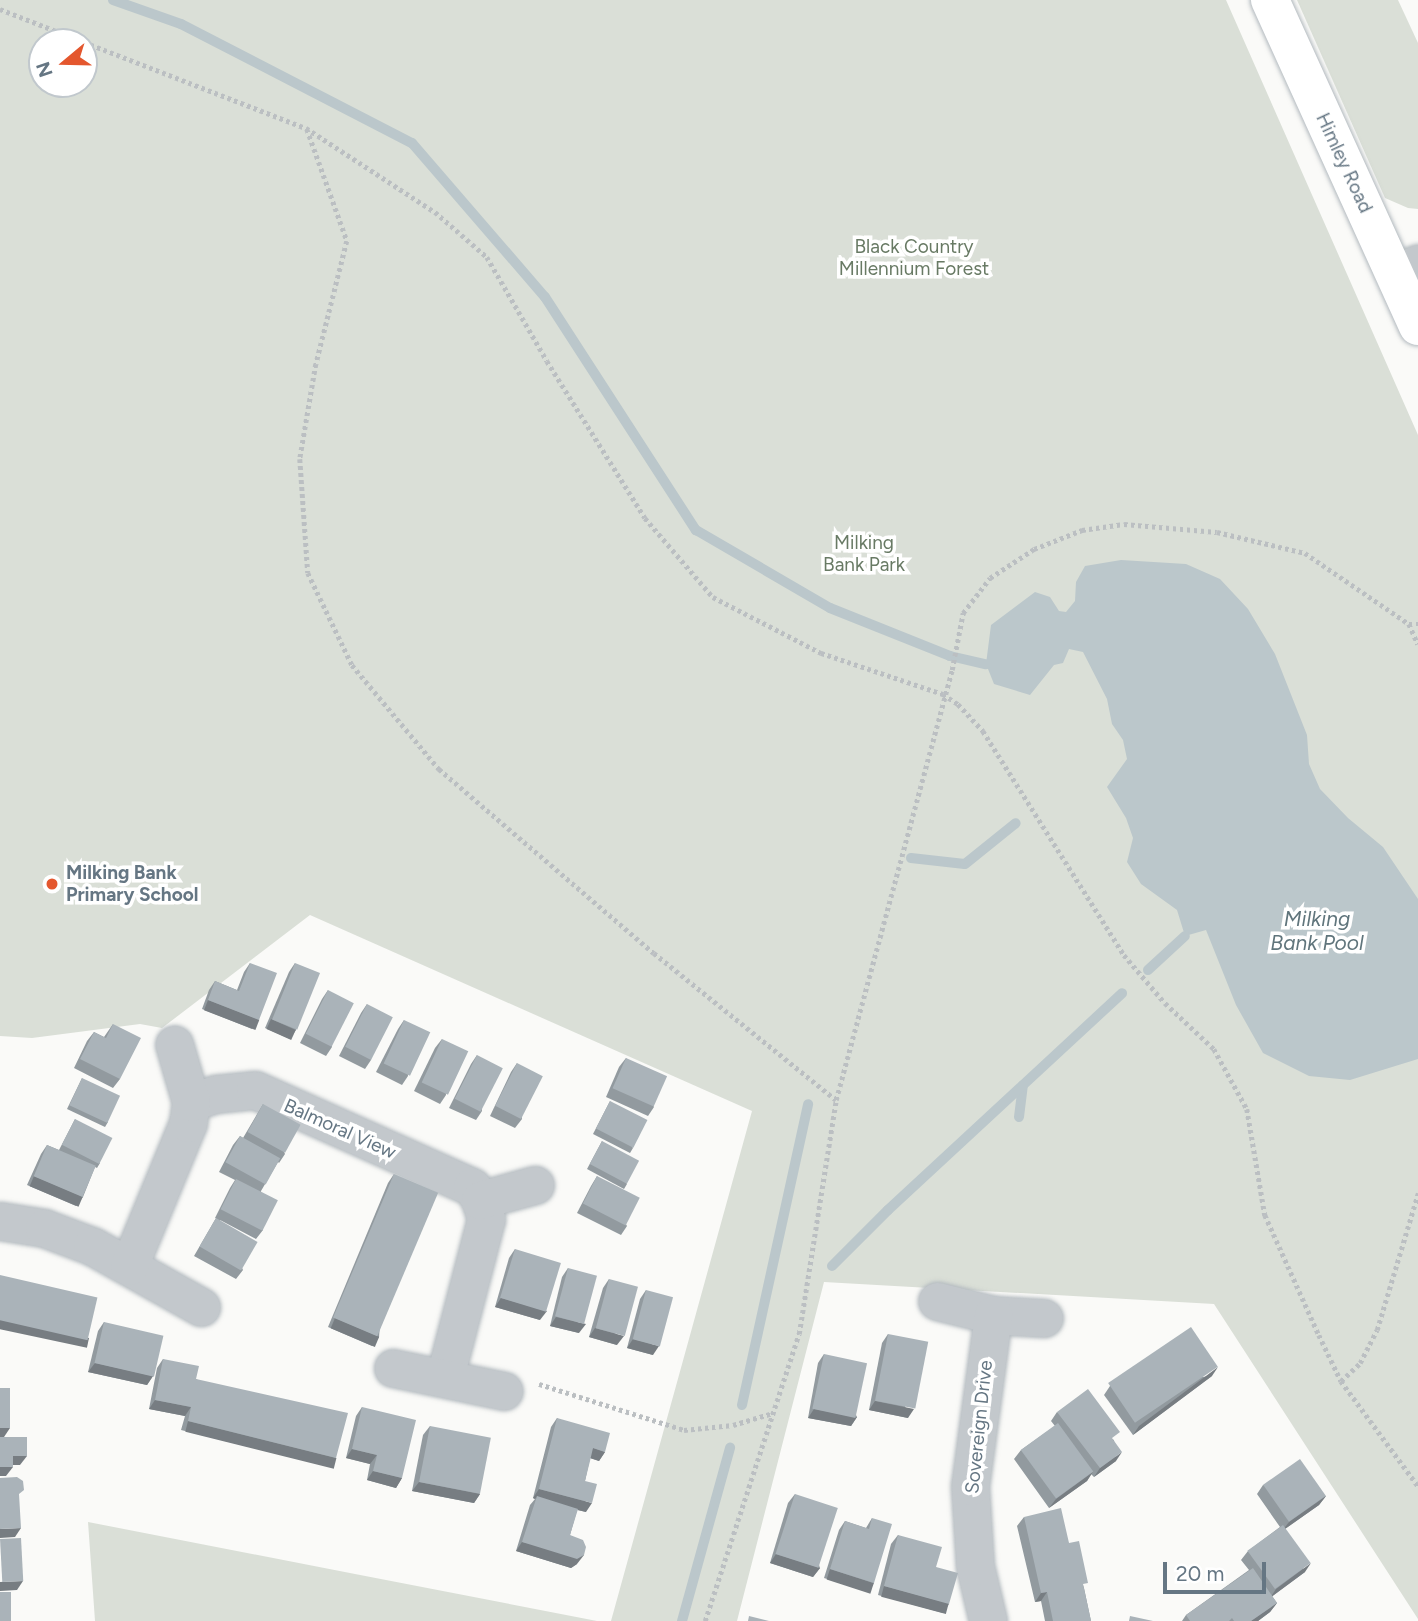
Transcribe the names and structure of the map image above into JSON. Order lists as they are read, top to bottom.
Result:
{
  "streets": {
    "main road": ["Himley Road"],
    "street": ["Balmoral View", "Sovereign Drive"]
  },
  "water": ["Milking Bank Pool"],
  "parks": ["Black Country Millennium Forest", "Milking Bank Park"],
  "places": ["Milking Bank Primary School"],
  "scale_bar": "20 m",
  "north": "left"
}
